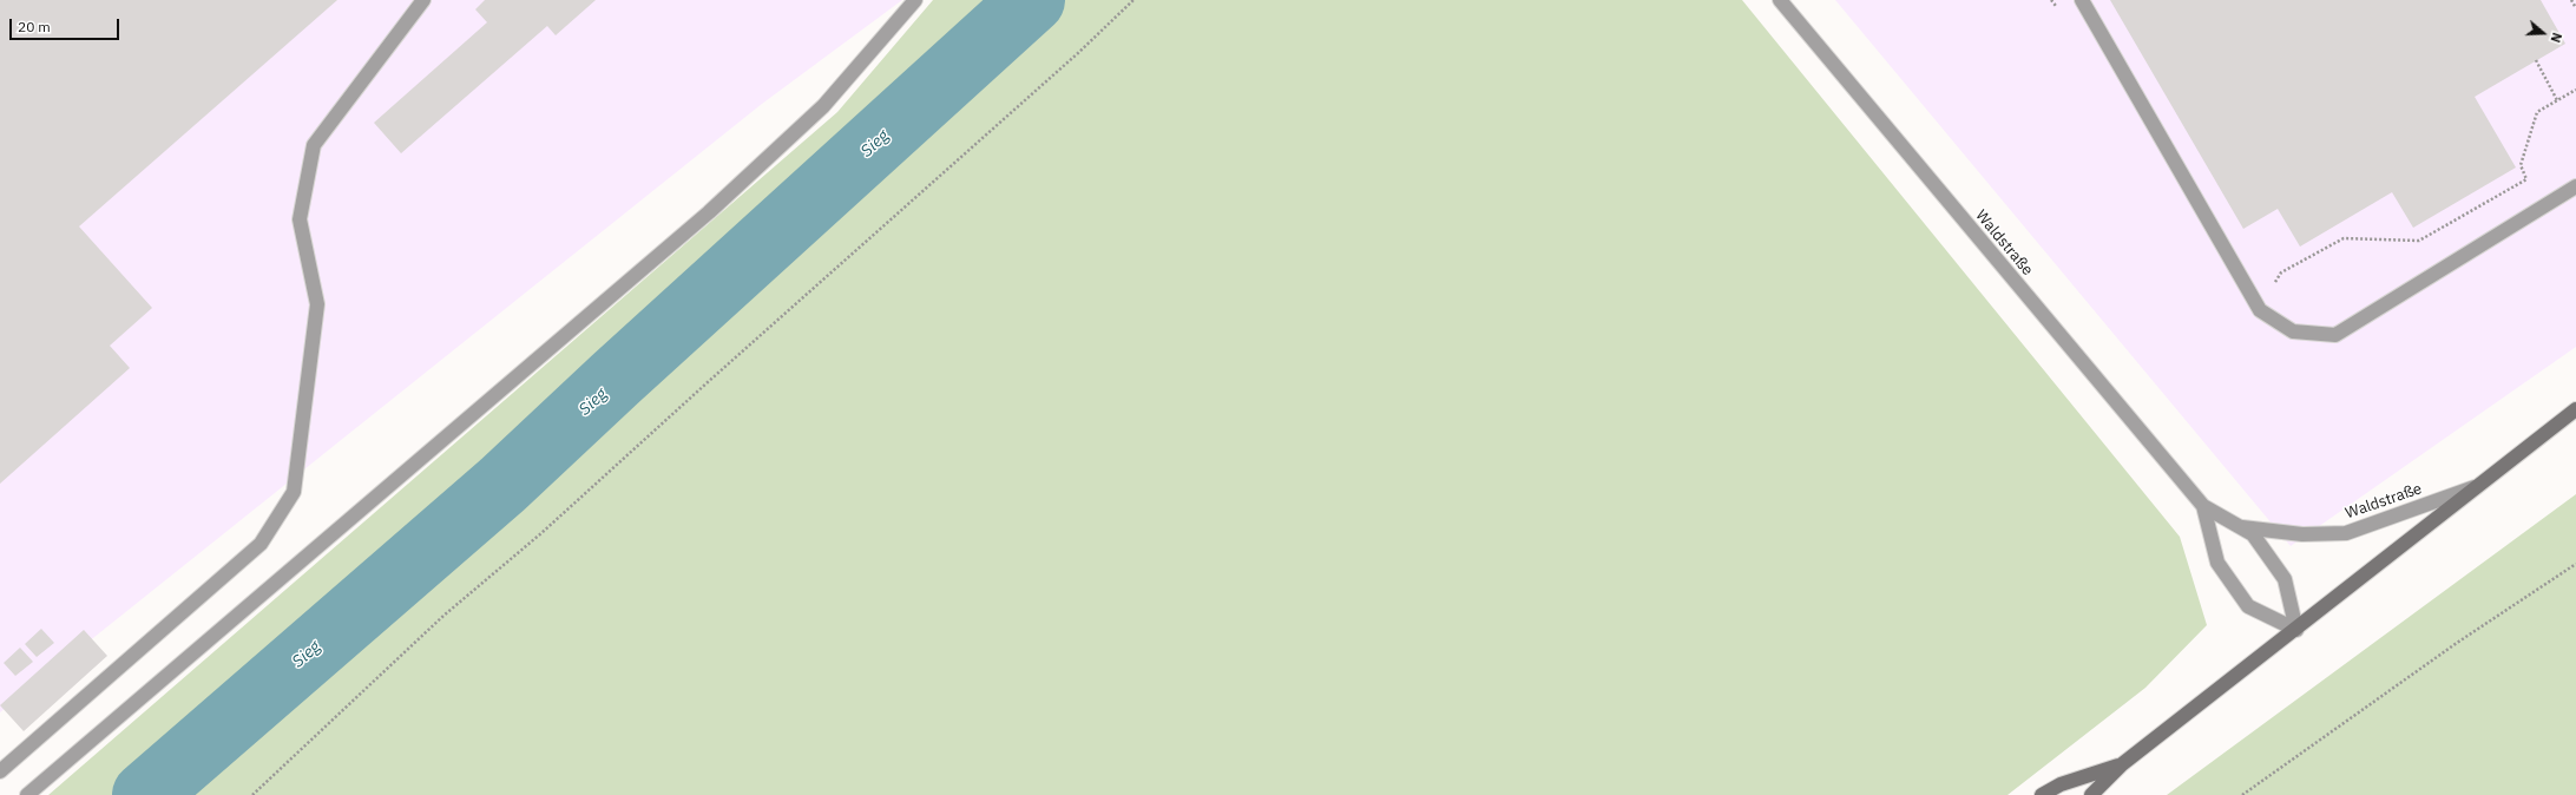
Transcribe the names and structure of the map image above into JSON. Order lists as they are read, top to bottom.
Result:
{
  "streets": {
    "street": ["Waldstraße"]
  },
  "water": ["Sieg"],
  "scale_bar": "20 m",
  "north": "right"
}
